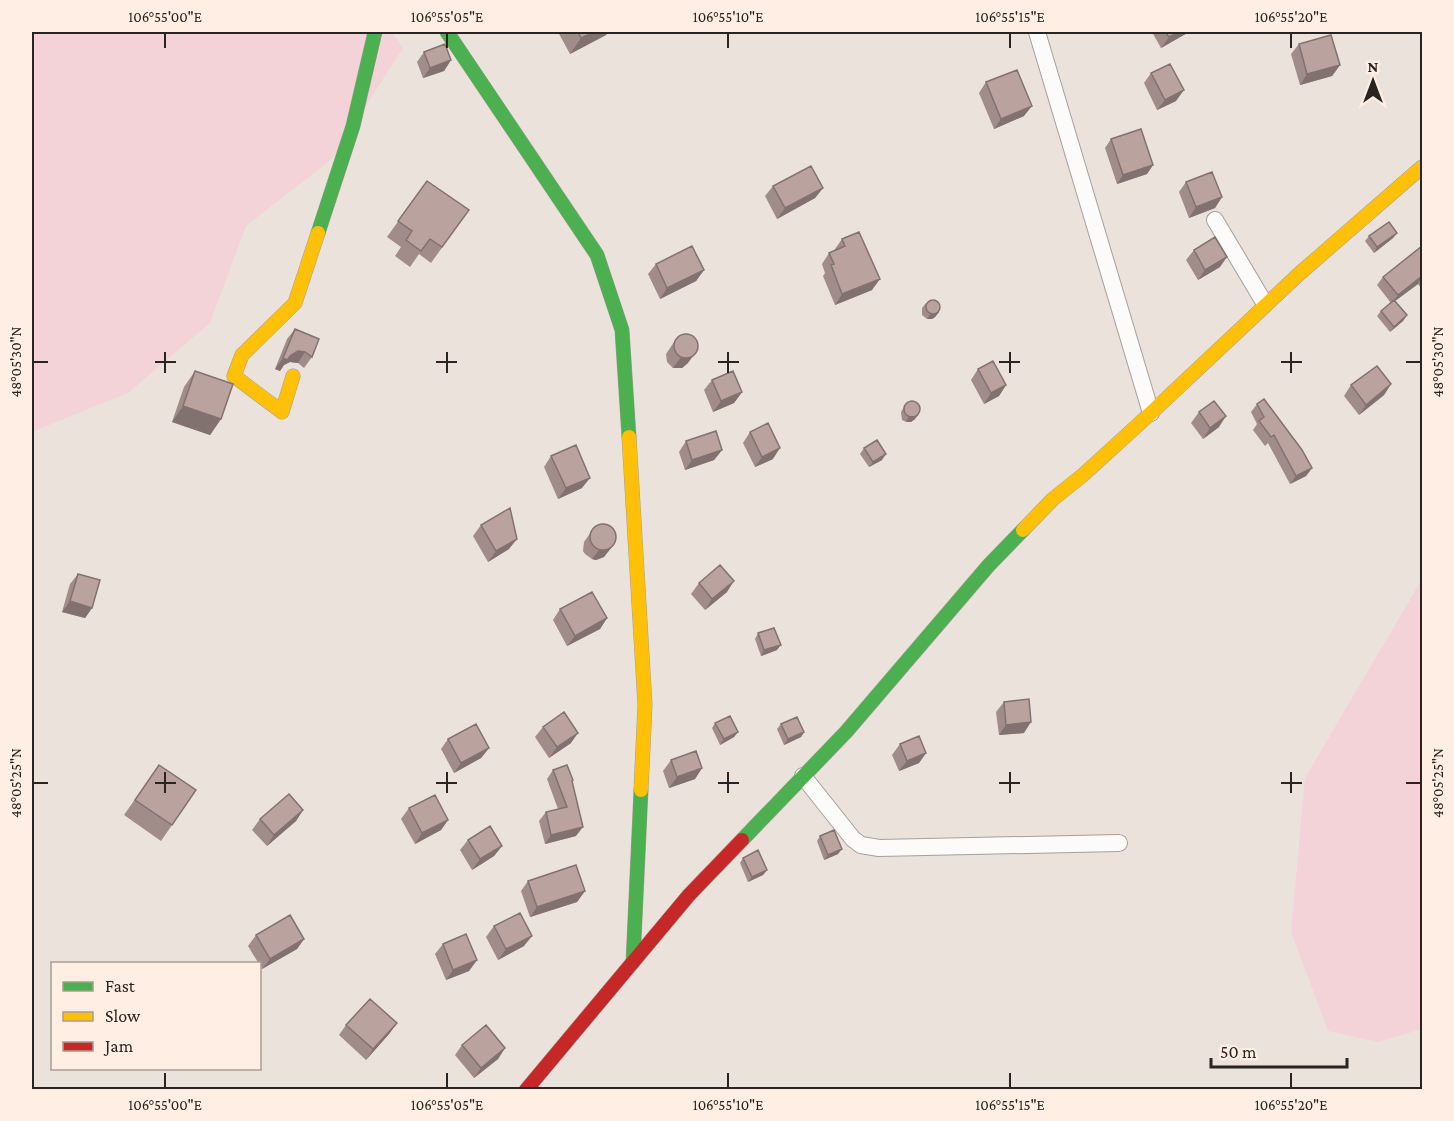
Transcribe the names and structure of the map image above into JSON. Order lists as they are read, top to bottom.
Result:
{
  "legend": ["Fast", "Slow", "Jam"],
  "scale_bar": "50 m",
  "north": "top",
  "coordinates": [
    "106°55'00\"E",
    "106°55'05\"E",
    "106°55'10\"E",
    "106°55'15\"E",
    "106°55'20\"E",
    "48°05'30\"N",
    "48°05'25\"N"
  ]
}
